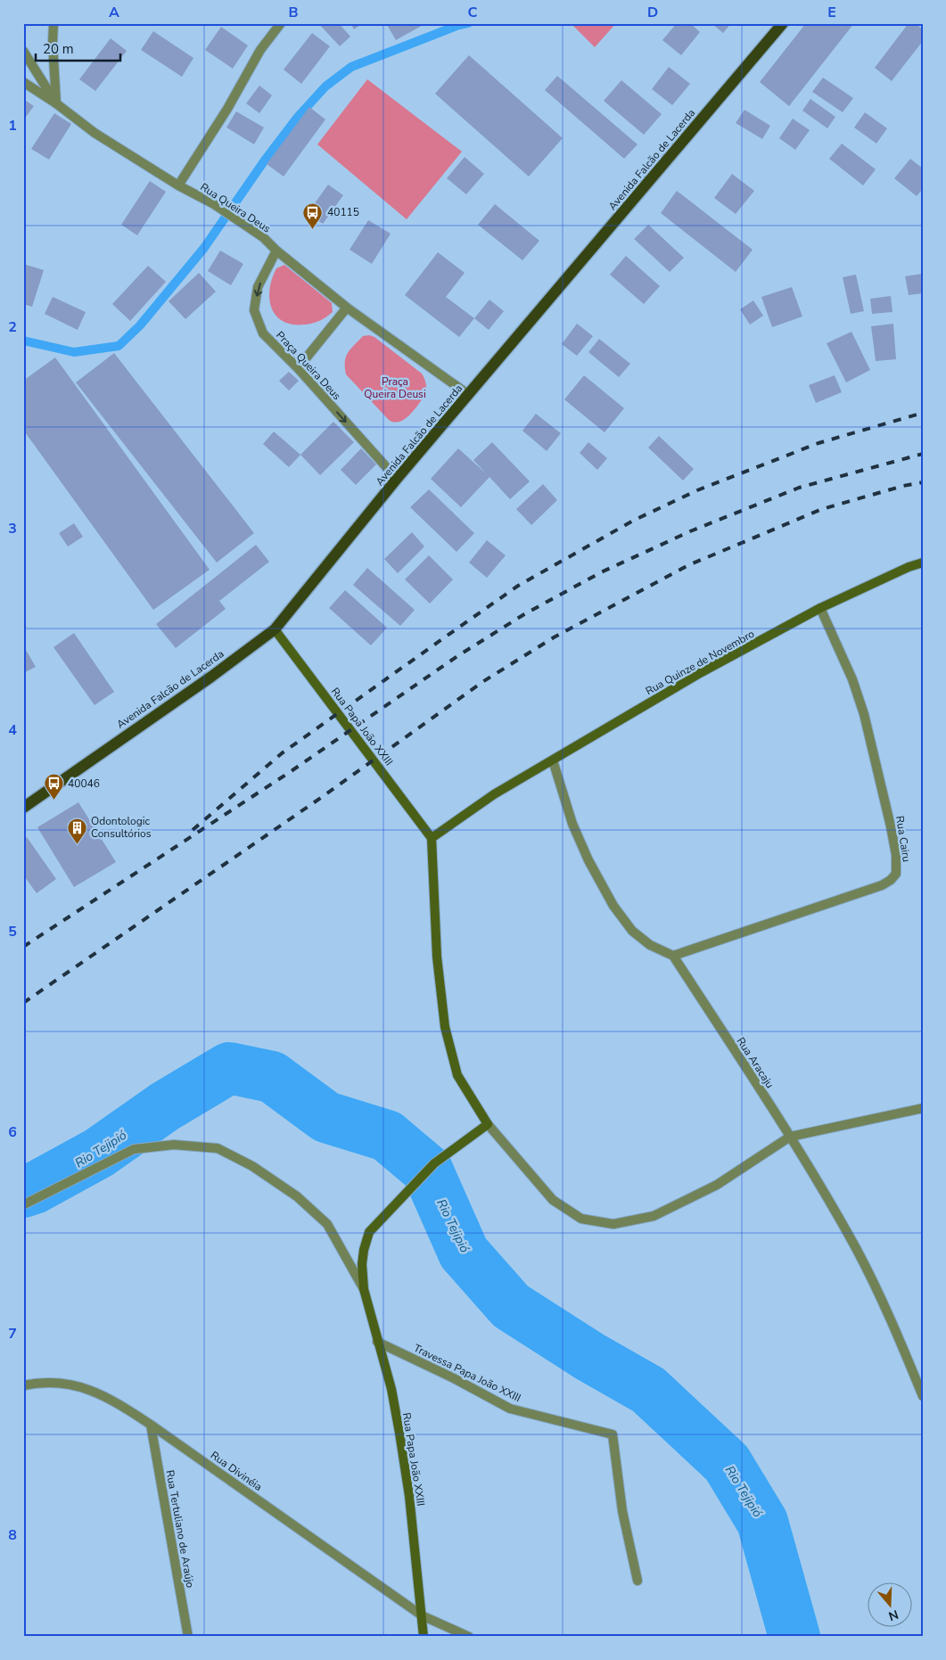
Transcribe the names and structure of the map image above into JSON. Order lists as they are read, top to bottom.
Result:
{
  "streets": {
    "main road": ["Avenida Falcão de Lacerda"],
    "street": [
      "Rua Queira Deus",
      "Praça Queira Deus",
      "Rua Quinze de Novembro",
      "Rua Papa João XXIII",
      "Rua Cairu",
      "Rua Aracaju",
      "Travessa Papa João XXIII",
      "Rua Divinéia",
      "Rua Tertuliano de Araújo"
    ]
  },
  "crossings": [
    ["Avenida Falcão de Lacerda", "Rua Queira Deus"],
    ["Avenida Falcão de Lacerda", "Praça Queira Deus"],
    ["Avenida Falcão de Lacerda", "Rua Papa João XXIII"],
    ["Rua Queira Deus", "Praça Queira Deus"],
    ["Rua Quinze de Novembro", "Rua Papa João XXIII"],
    ["Rua Quinze de Novembro", "Rua Cairu"],
    ["Rua Papa João XXIII", "Travessa Papa João XXIII"],
    ["Rua Papa João XXIII", "Rua Divinéia"],
    ["Rua Cairu", "Rua Aracaju"],
    ["Rua Divinéia", "Rua Tertuliano de Araújo"]
  ],
  "one_way": ["Praça Queira Deus"],
  "water": ["Rio Tejipió"],
  "parks": ["Praça Queira Deusi"],
  "places": {
    "bus stop": ["40115", "40046"],
    "building": ["Odontologic Consultórios"]
  },
  "scale_bar": "20 m",
  "north": "bottom",
  "grid": {
    "columns": [
      "A",
      "B",
      "C",
      "D",
      "E"
    ],
    "rows": [
      "1",
      "2",
      "3",
      "4",
      "5",
      "6",
      "7",
      "8"
    ]
  }
}
